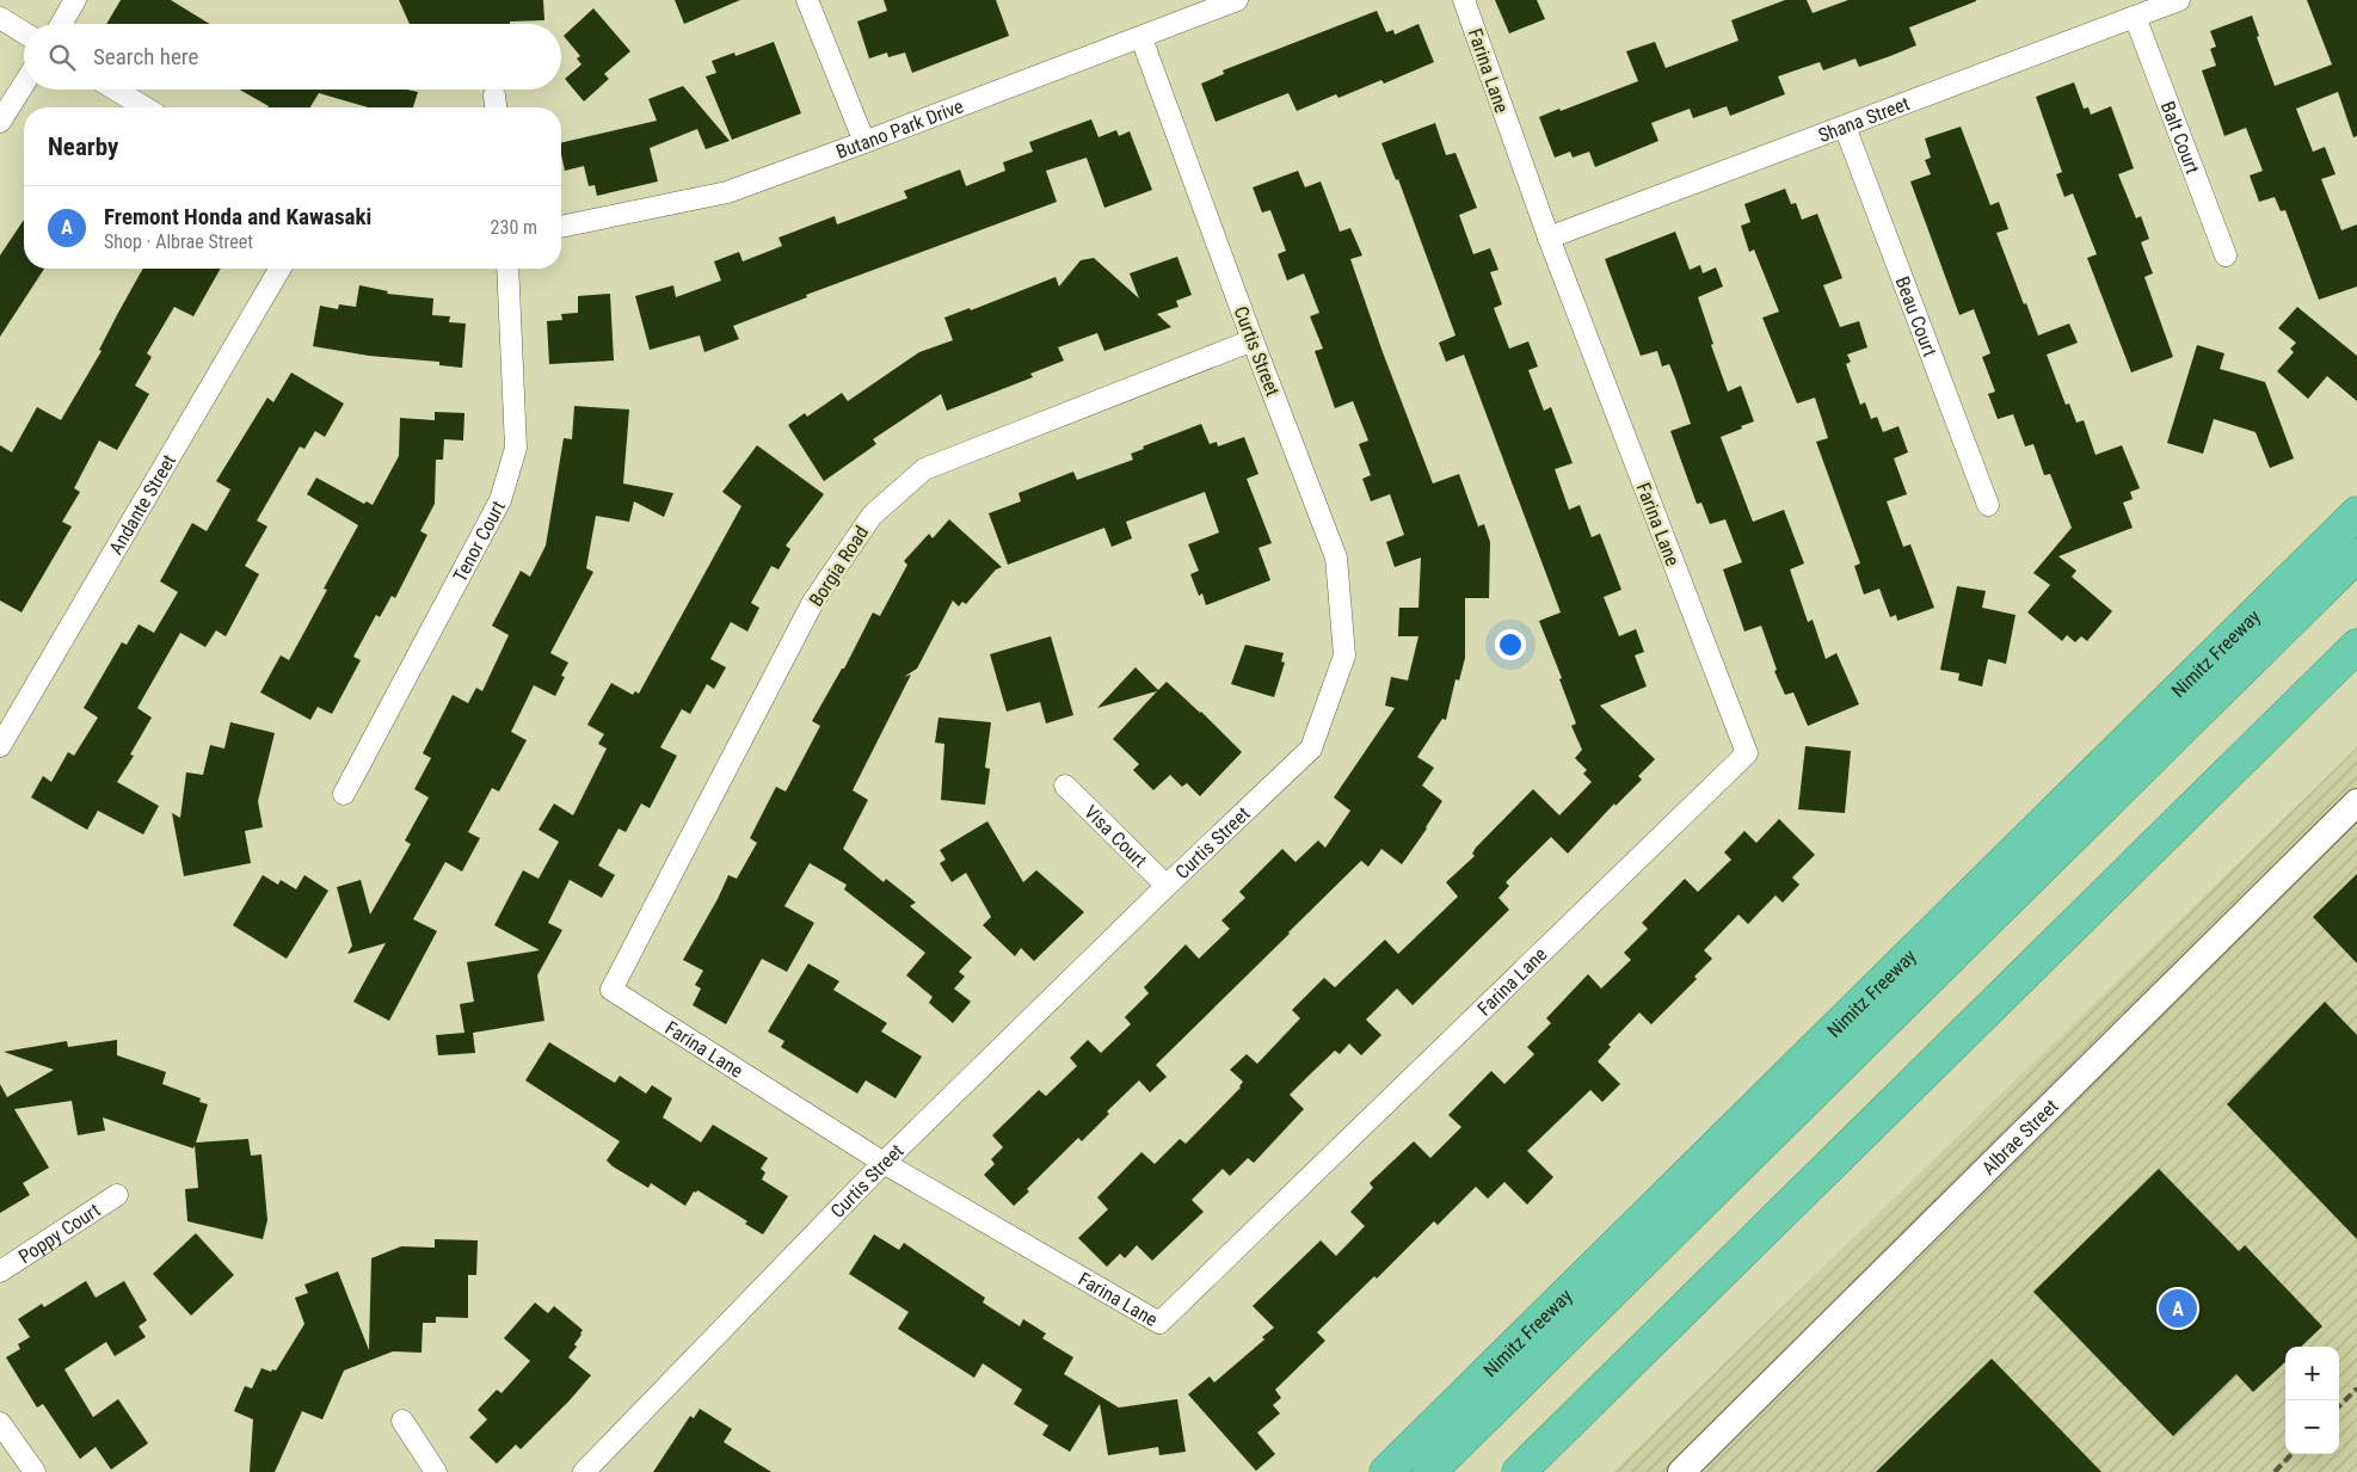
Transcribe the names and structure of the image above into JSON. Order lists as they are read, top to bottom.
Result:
{
  "streets": {
    "highway": ["Nimitz Freeway"],
    "street": [
      "Farina Lane",
      "Shana Street",
      "Butano Park Drive",
      "Balt Court",
      "Beau Court",
      "Curtis Street",
      "Andante Street",
      "Tenor Court",
      "Borgia Road",
      "Visa Court",
      "Albrae Street",
      "Poppy Court"
    ]
  },
  "crossings": [
    ["Farina Lane", "Shana Street"],
    ["Farina Lane", "Curtis Street"],
    ["Farina Lane", "Borgia Road"],
    ["Shana Street", "Balt Court"],
    ["Shana Street", "Beau Court"],
    ["Butano Park Drive", "Curtis Street"],
    ["Curtis Street", "Borgia Road"],
    ["Curtis Street", "Visa Court"]
  ],
  "page": {
    "search": "Search here",
    "heading": "Nearby",
    "list": [
      {
        "mark": "A",
        "name": "Fremont Honda and Kawasaki",
        "note": "Shop · Albrae Street",
        "value": "230 m"
      }
    ],
    "pins": "A",
    "map_buttons": ["+", "−"]
  }
}
